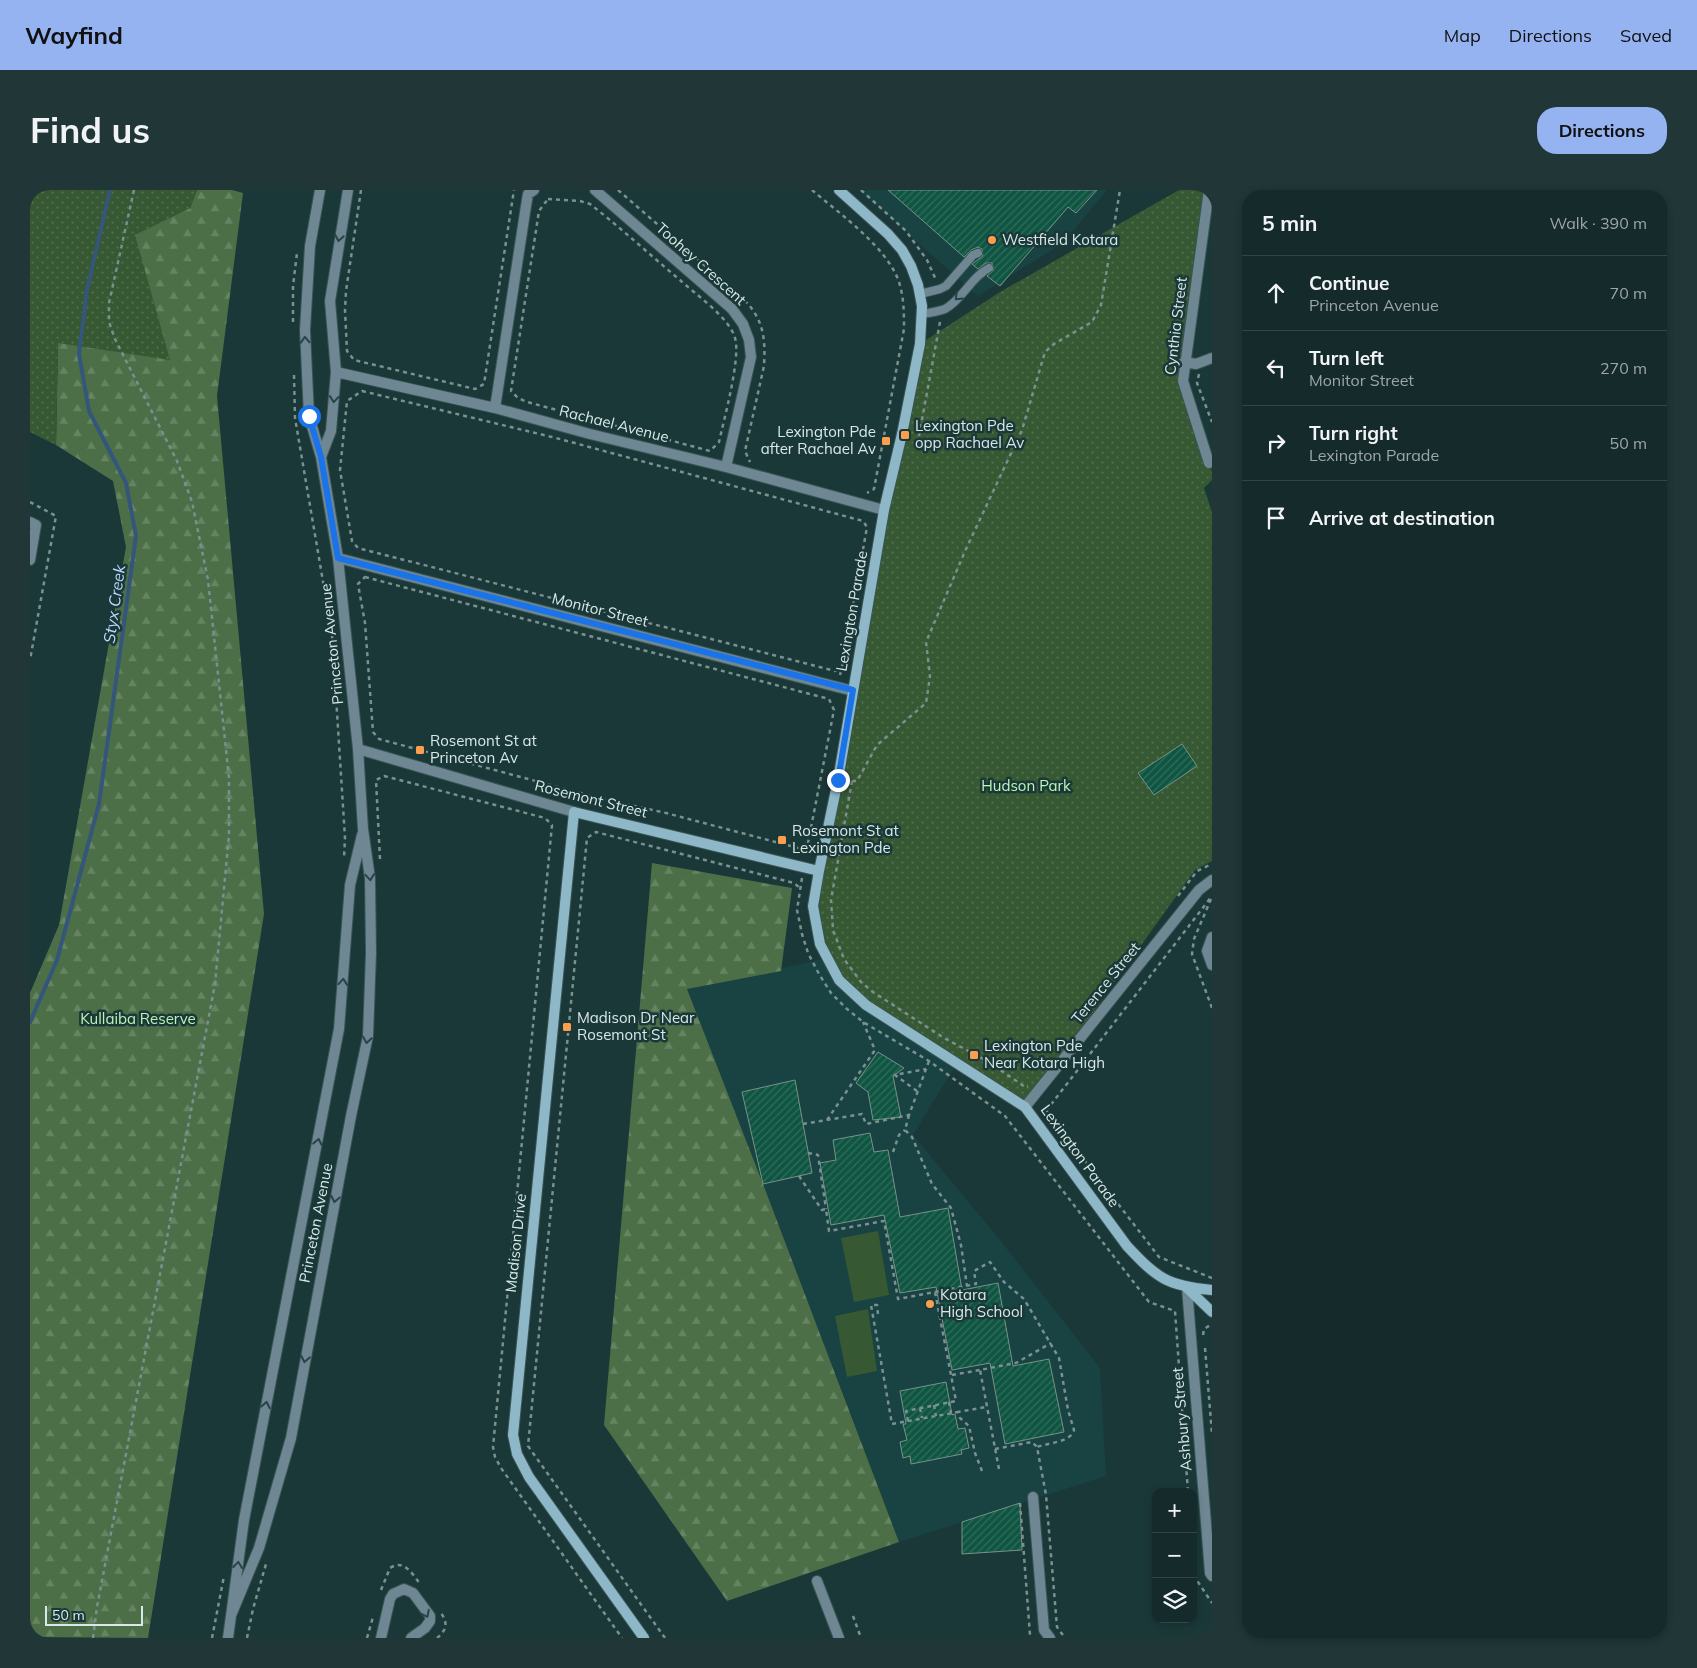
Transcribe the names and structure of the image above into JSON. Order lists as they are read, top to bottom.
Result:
{
  "streets": {
    "main road": ["Lexington Parade", "Rosemont Street", "Madison Drive"],
    "street": [
      "Toohey Crescent",
      "Cynthia Street",
      "Rachael Avenue",
      "Monitor Street",
      "Princeton Avenue",
      "Terence Street",
      "Ashbury Street"
    ]
  },
  "crossings": [
    ["Toohey Crescent", "Rachael Avenue"],
    ["Rachael Avenue", "Lexington Parade"],
    ["Monitor Street", "Lexington Parade"],
    ["Monitor Street", "Princeton Avenue"],
    ["Lexington Parade", "Rosemont Street"],
    ["Lexington Parade", "Terence Street"],
    ["Lexington Parade", "Ashbury Street"],
    ["Princeton Avenue", "Rosemont Street"],
    ["Rosemont Street", "Madison Drive"]
  ],
  "water": ["Styx Creek"],
  "parks": ["Hudson Park", "Kullaiba Reserve"],
  "places": {
    "other": ["Westfield Kotara", "Kotara High School"],
    "transit": [
      "Lexington Pde opp Rachael Av",
      "Lexington Pde after Rachael Av",
      "Rosemont St at Princeton Av",
      "Rosemont St at Lexington Pde",
      "Madison Dr Near Rosemont St",
      "Lexington Pde Near Kotara High"
    ]
  },
  "scale_bar": "50 m",
  "page": {
    "header": "Wayfind",
    "nav": ["Map", "Directions", "Saved"],
    "buttons": "Directions",
    "title": "Find us",
    "heading": ["5 min", "Walk · 390 m"],
    "list": [
      ["Continue", "Princeton Avenue", "70 m"],
      ["Turn left", "Monitor Street", "270 m"],
      ["Turn right", "Lexington Parade", "50 m"],
      "Arrive at destination"
    ],
    "map_buttons": ["+", "−"],
    "scale": "50 m"
  }
}
